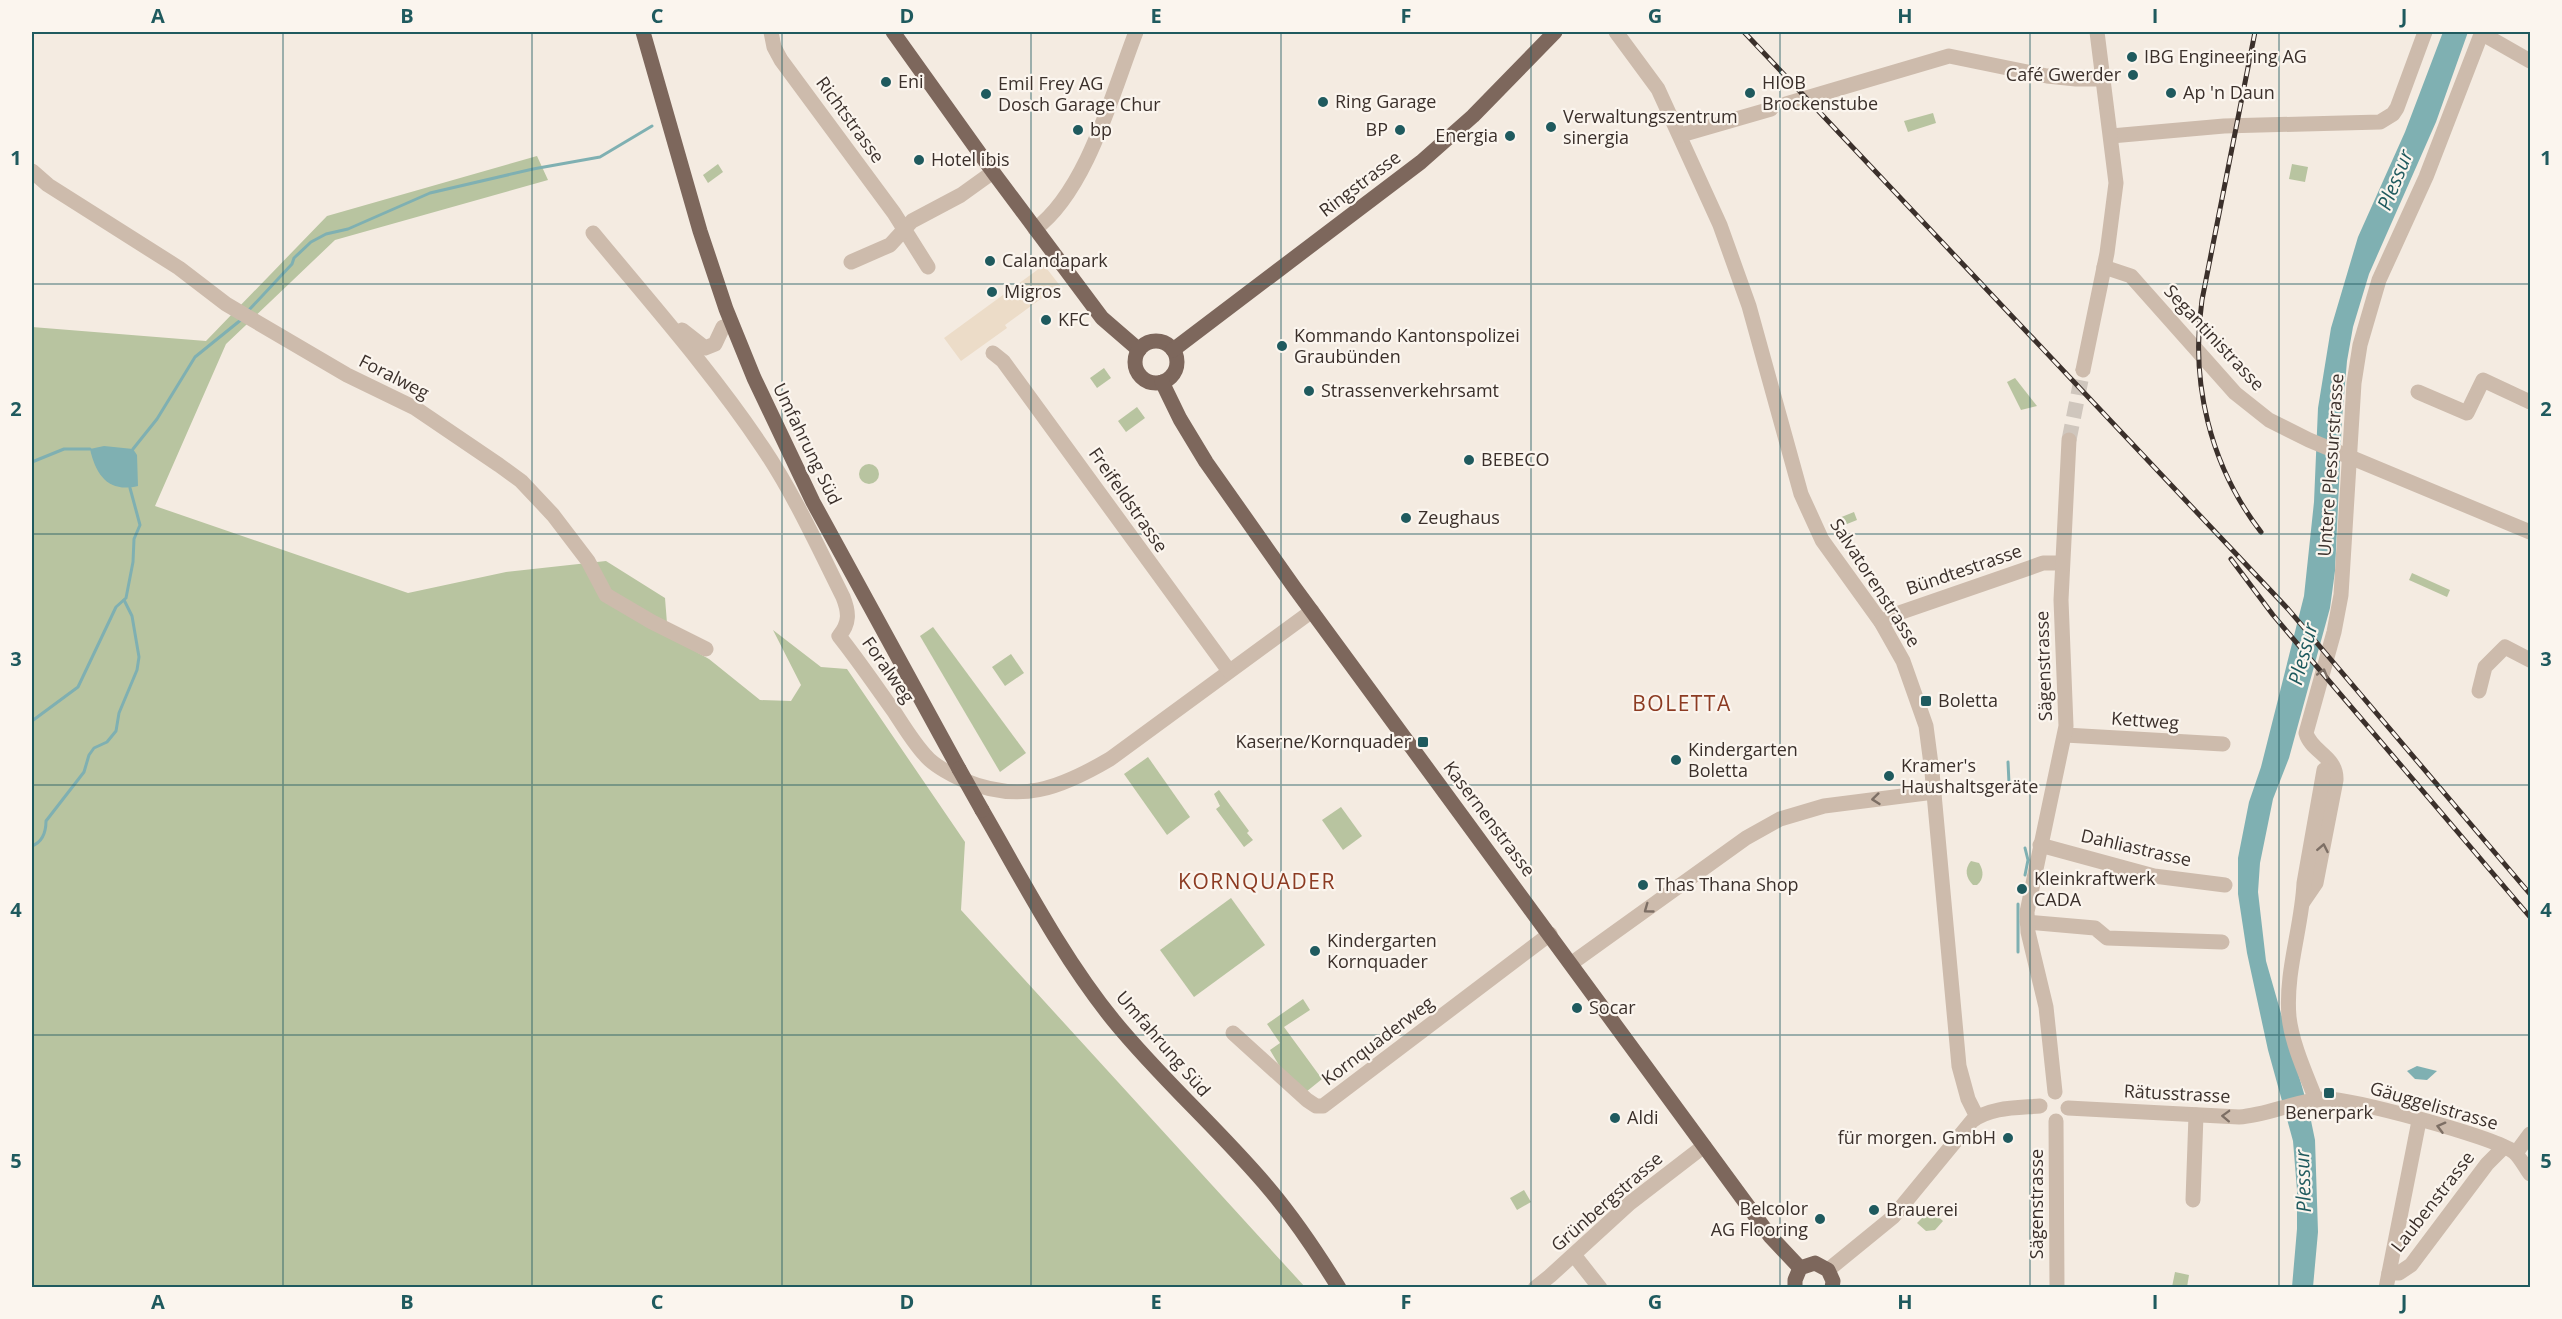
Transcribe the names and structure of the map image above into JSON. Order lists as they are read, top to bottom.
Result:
{
  "streets": {
    "main road": ["Ringstrasse", "Umfahrung Süd", "Kasernenstrasse"],
    "street": [
      "Richtstrasse",
      "Segantinistrasse",
      "Foralweg",
      "Untere Plessurstrasse",
      "Freifeldstrasse",
      "Bündtestrasse",
      "Salvatorenstrasse",
      "Sägenstrasse",
      "Kettweg",
      "Dahliastrasse",
      "Kornquaderweg",
      "Rätusstrasse",
      "Gäuggelistrasse",
      "Grünbergstrasse",
      "Laubenstrasse"
    ]
  },
  "crossings": [
    ["Ringstrasse", "Kasernenstrasse"],
    ["Segantinistrasse", "Untere Plessurstrasse"],
    ["Foralweg", "Freifeldstrasse"],
    ["Foralweg", "Kasernenstrasse"],
    ["Untere Plessurstrasse", "Gäuggelistrasse"],
    ["Bündtestrasse", "Salvatorenstrasse"],
    ["Bündtestrasse", "Sägenstrasse"],
    ["Sägenstrasse", "Kettweg"],
    ["Sägenstrasse", "Dahliastrasse"],
    ["Sägenstrasse", "Rätusstrasse"],
    ["Kasernenstrasse", "Kornquaderweg"],
    ["Kasernenstrasse", "Grünbergstrasse"],
    ["Rätusstrasse", "Gäuggelistrasse"],
    ["Gäuggelistrasse", "Laubenstrasse"]
  ],
  "one_way": ["Untere Plessurstrasse", "Rätusstrasse", "Gäuggelistrasse"],
  "districts": ["BOLETTA", "KORNQUADER"],
  "water": ["Plessur"],
  "places": {
    "other": [
      "IBG Engineering AG",
      "Café Gwerder",
      "Eni",
      "HIOB Brockenstube",
      "Ap 'n Daun",
      "Emil Frey AG Dosch Garage Chur",
      "Ring Garage",
      "Verwaltungszentrum sinergia",
      "bp",
      "BP",
      "Energia",
      "Hotel ibis",
      "Calandapark",
      "Migros",
      "KFC",
      "Kommando Kantonspolizei Graubünden",
      "Strassenverkehrsamt",
      "BEBECO",
      "Zeughaus",
      "Kindergarten Boletta",
      "Kramer's Haushaltsgeräte",
      "Thas Thana Shop",
      "Kleinkraftwerk CADA",
      "Kindergarten Kornquader",
      "Socar",
      "Aldi",
      "für morgen. GmbH",
      "Brauerei",
      "Belcolor AG Flooring"
    ],
    "transit": ["Boletta", "Kaserne/Kornquader", "Benerpark"]
  },
  "grid": {
    "columns": [
      "A",
      "B",
      "C",
      "D",
      "E",
      "F",
      "G",
      "H",
      "I",
      "J"
    ],
    "rows": [
      "1",
      "2",
      "3",
      "4",
      "5"
    ]
  }
}
